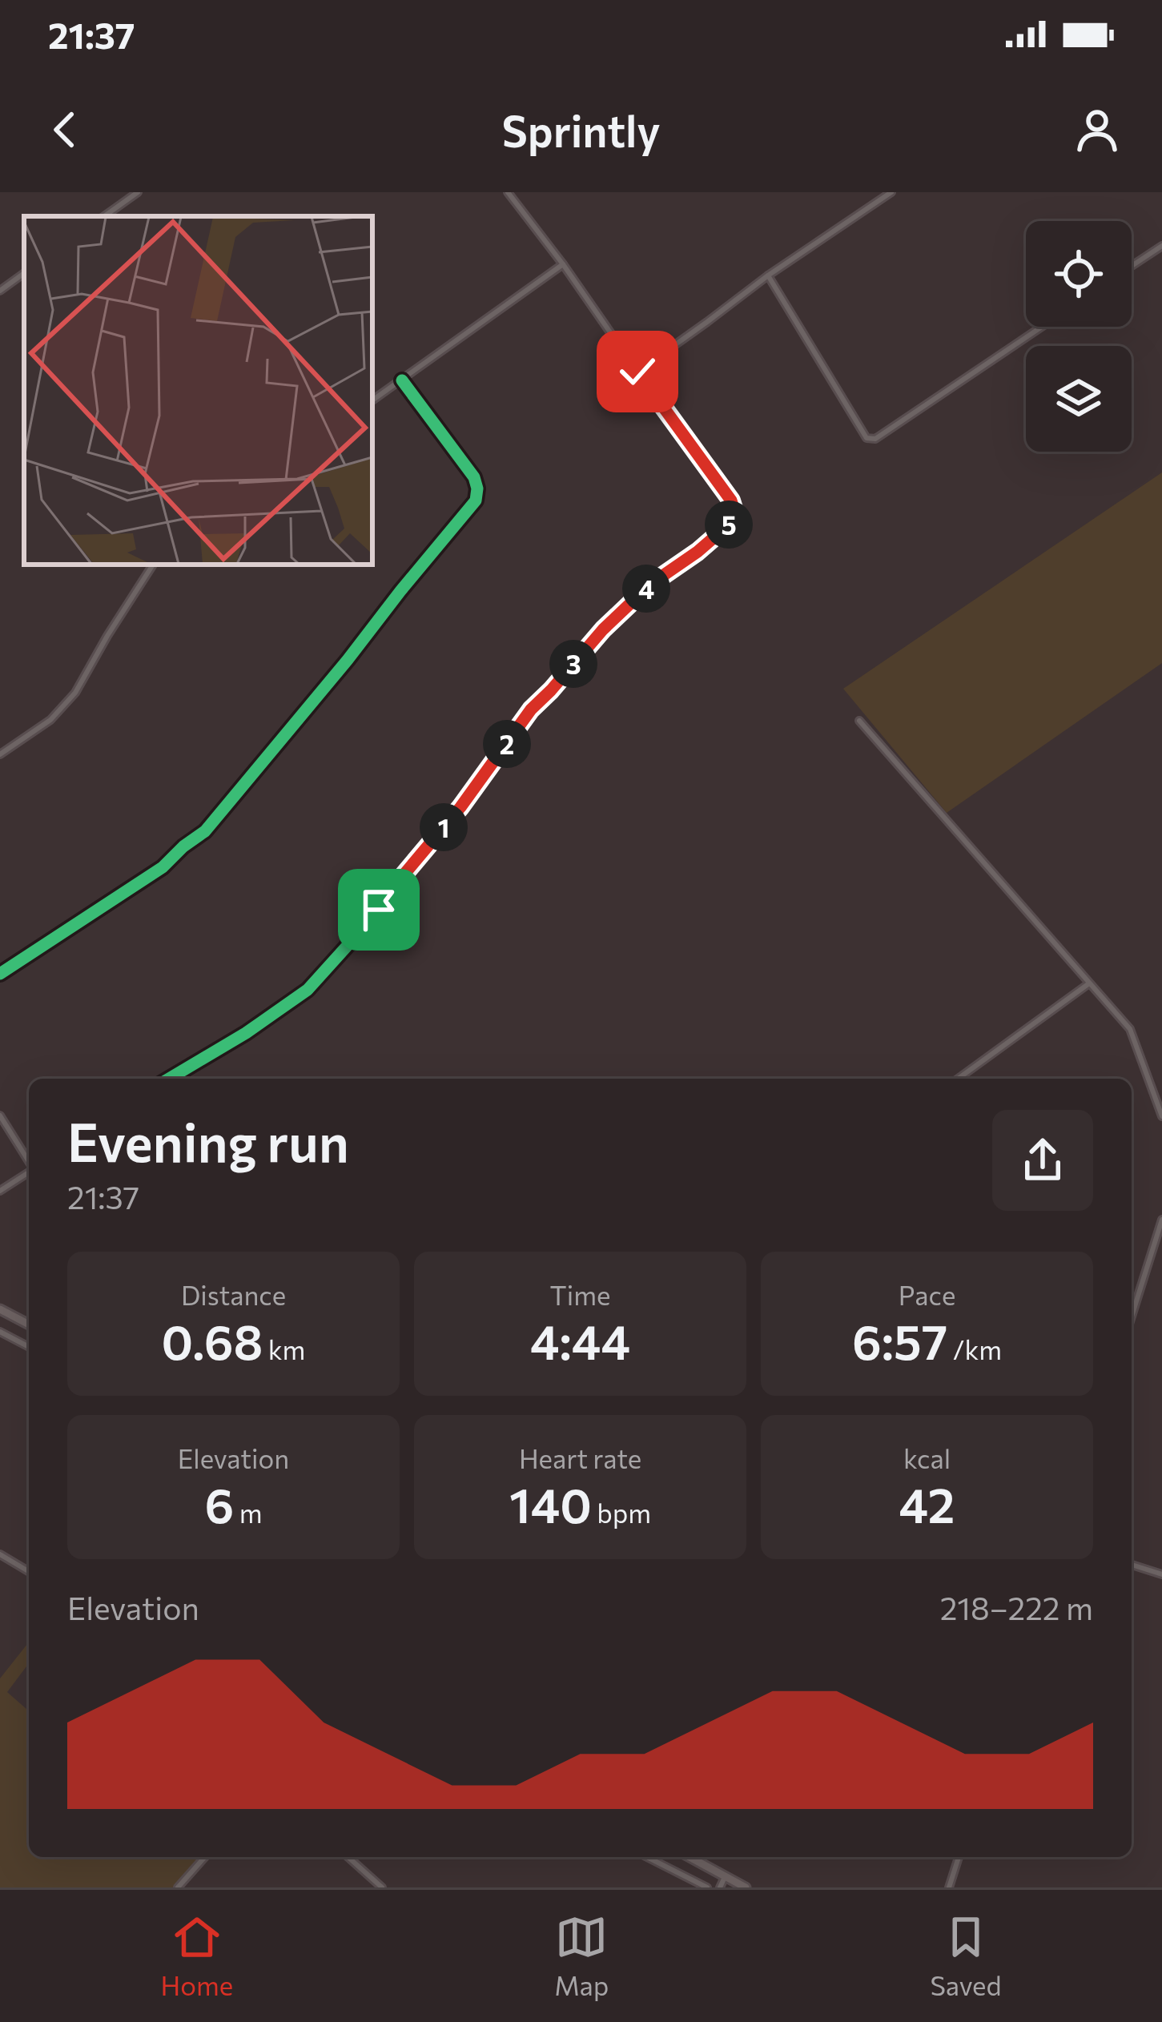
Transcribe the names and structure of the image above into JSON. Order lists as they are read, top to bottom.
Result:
{
  "page": {
    "status": "21:37",
    "header": "Sprintly",
    "pins": [
      "5",
      "4",
      "3",
      "2",
      "1"
    ],
    "heading": ["Evening run", "21:37"],
    "stats": [
      ["Distance", "0.68 km"],
      ["Time", "4:44"],
      ["Pace", "6:57 /km"],
      ["Elevation", "6 m"],
      ["Heart rate", "140 bpm"],
      ["kcal", "42"]
    ],
    "chart": ["Elevation", "218–222 m"],
    "tabs": ["Home", "Map", "Saved"]
  }
}
